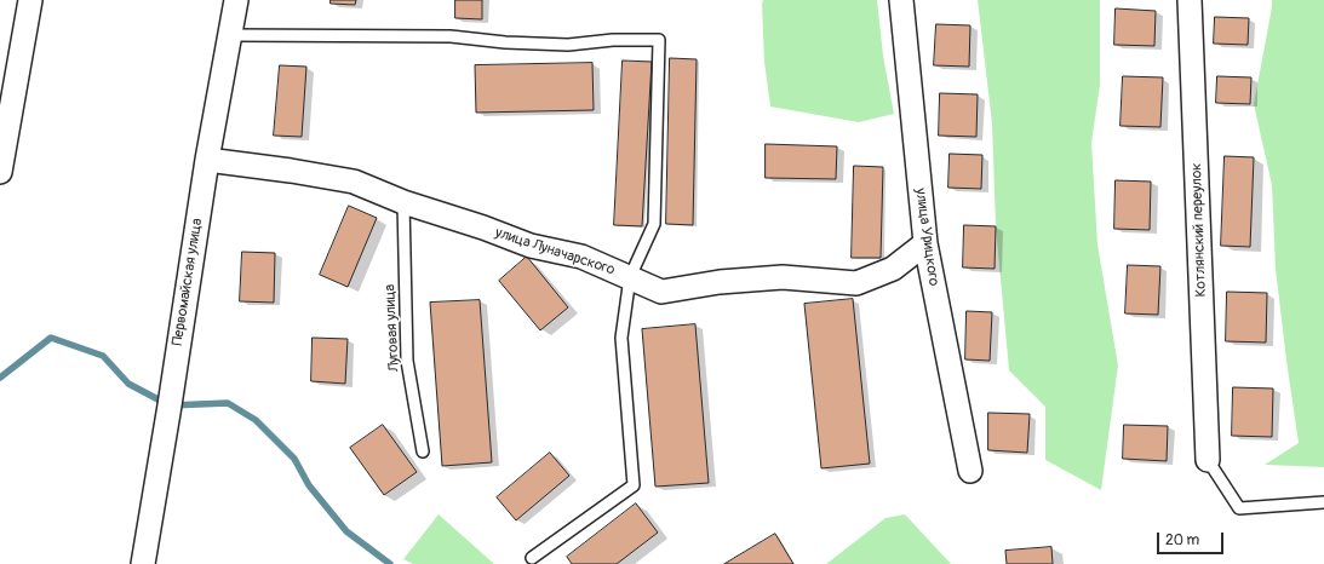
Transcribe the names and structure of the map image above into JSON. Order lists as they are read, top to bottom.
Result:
{
  "streets": {
    "street": [
      "Котлянский переулок",
      "улица Урицкого",
      "улица Луначарского",
      "Первомайская улица"
    ],
    "lane": ["Луговая улица"]
  },
  "crossings": [
    ["улица Урицкого", "улица Луначарского"],
    ["улица Луначарского", "Первомайская улица"],
    ["улица Луначарского", "Луговая улица"]
  ],
  "scale_bar": "20 m"
}
